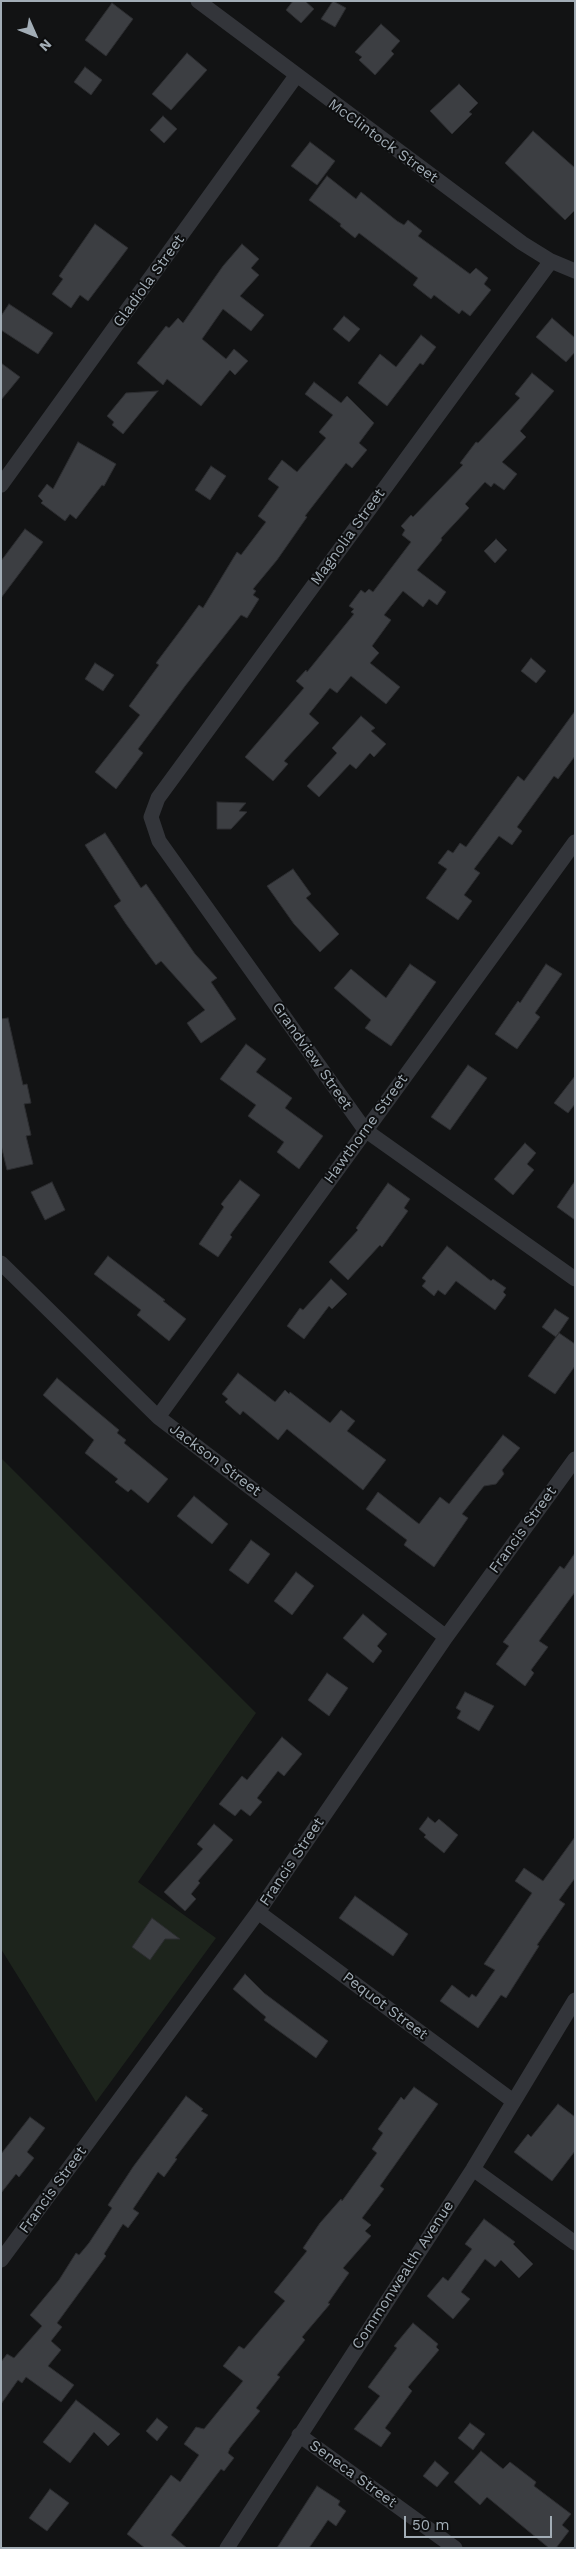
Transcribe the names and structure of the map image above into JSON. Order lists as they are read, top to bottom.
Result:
{
  "streets": {
    "street": [
      "McClintock Street",
      "Gladiola Street",
      "Magnolia Street",
      "Grandview Street",
      "Hawthorne Street",
      "Jackson Street",
      "Francis Street",
      "Pequot Street",
      "Commonwealth Avenue",
      "Seneca Street"
    ]
  },
  "crossings": [
    ["McClintock Street", "Gladiola Street"],
    ["McClintock Street", "Magnolia Street"],
    ["Magnolia Street", "Grandview Street"],
    ["Grandview Street", "Hawthorne Street"],
    ["Hawthorne Street", "Jackson Street"],
    ["Jackson Street", "Francis Street"],
    ["Francis Street", "Pequot Street"],
    ["Pequot Street", "Commonwealth Avenue"],
    ["Commonwealth Avenue", "Seneca Street"]
  ],
  "scale_bar": "50 m",
  "north": "bottom right"
}
